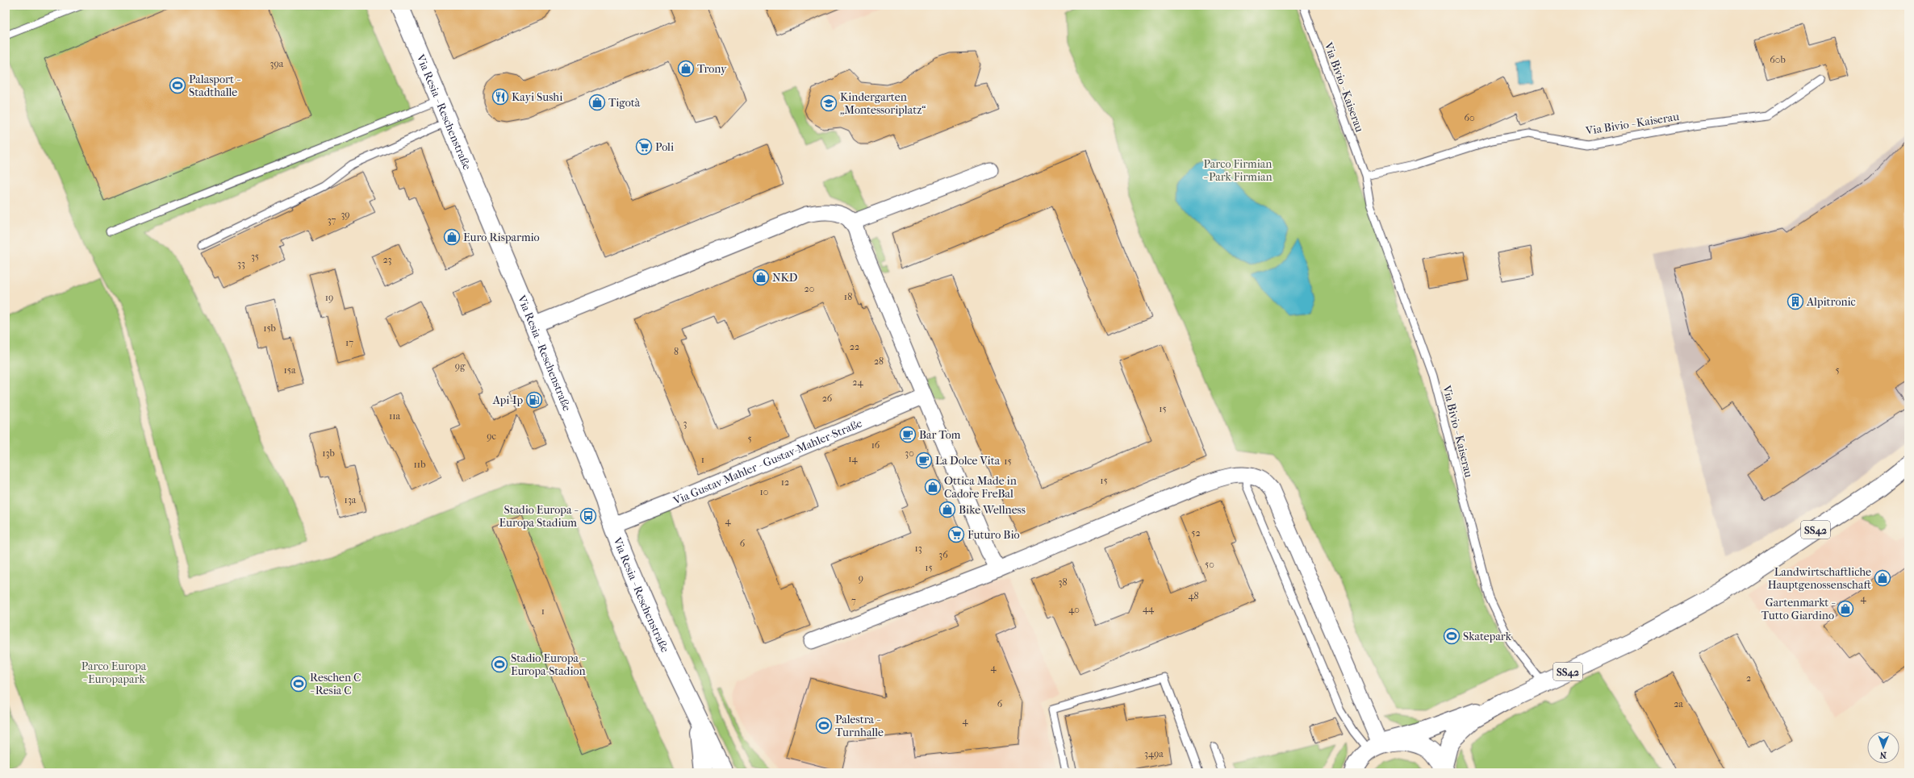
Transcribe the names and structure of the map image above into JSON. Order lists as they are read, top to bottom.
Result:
{
  "streets": {
    "main road": ["Via Resia - Reschenstraße", "SS42"],
    "street": ["Via Gustav Mahler - Gustav-Mahler-Straße"],
    "lane": ["Via Bivio - Kaiserau"]
  },
  "crossings": [
    ["Via Bivio - Kaiserau", "SS42"],
    ["Via Resia - Reschenstraße", "Via Gustav Mahler - Gustav-Mahler-Straße"]
  ],
  "parks": ["Parco Firmian - Park Firmian", "Parco Europa - Europapark"],
  "places": {
    "shop": [
      "Trony",
      "Tigotà",
      "Euro Risparmio",
      "NKD",
      "Ottica Made in Cadore FreBal",
      "Bike Wellness",
      "Landwirtschaftliche Hauptgenossenschaft",
      "Gartenmarkt - Tutto Giardino"
    ],
    "sports": [
      "Palasport - Stadthalle",
      "Skatepark",
      "Stadio Europa - Europa-Stadion",
      "Reschen C - Resia C",
      "Palestra - Turnhalle"
    ],
    "restaurant": ["Kayi Sushi"],
    "school or university": ["Kindergarten „Montessoriplatz“"],
    "supermarket": ["Poli", "Futuro Bio"],
    "building": ["Alpitronic"],
    "fuel station": ["Api-Ip"],
    "cafe": ["Bar Tom", "La Dolce Vita"],
    "bus stop": ["Stadio Europa - Europa Stadium"]
  },
  "house_numbers": [
    "60b",
    "39a",
    "60",
    "39",
    "37",
    "35",
    "23",
    "33",
    "20",
    "18",
    "19",
    "15b",
    "17",
    "22",
    "8",
    "28",
    "9g",
    "15a",
    "5",
    "24",
    "26",
    "15",
    "11a",
    "3",
    "9c",
    "5",
    "16",
    "13b",
    "30",
    "14",
    "1",
    "15",
    "11b",
    "15",
    "12",
    "10",
    "13a",
    "4",
    "52",
    "6",
    "13",
    "36",
    "50",
    "15",
    "9",
    "38",
    "48",
    "4",
    "7",
    "44",
    "40",
    "1",
    "4",
    "2",
    "6",
    "2a",
    "4",
    "349a"
  ],
  "north": "bottom"
}
